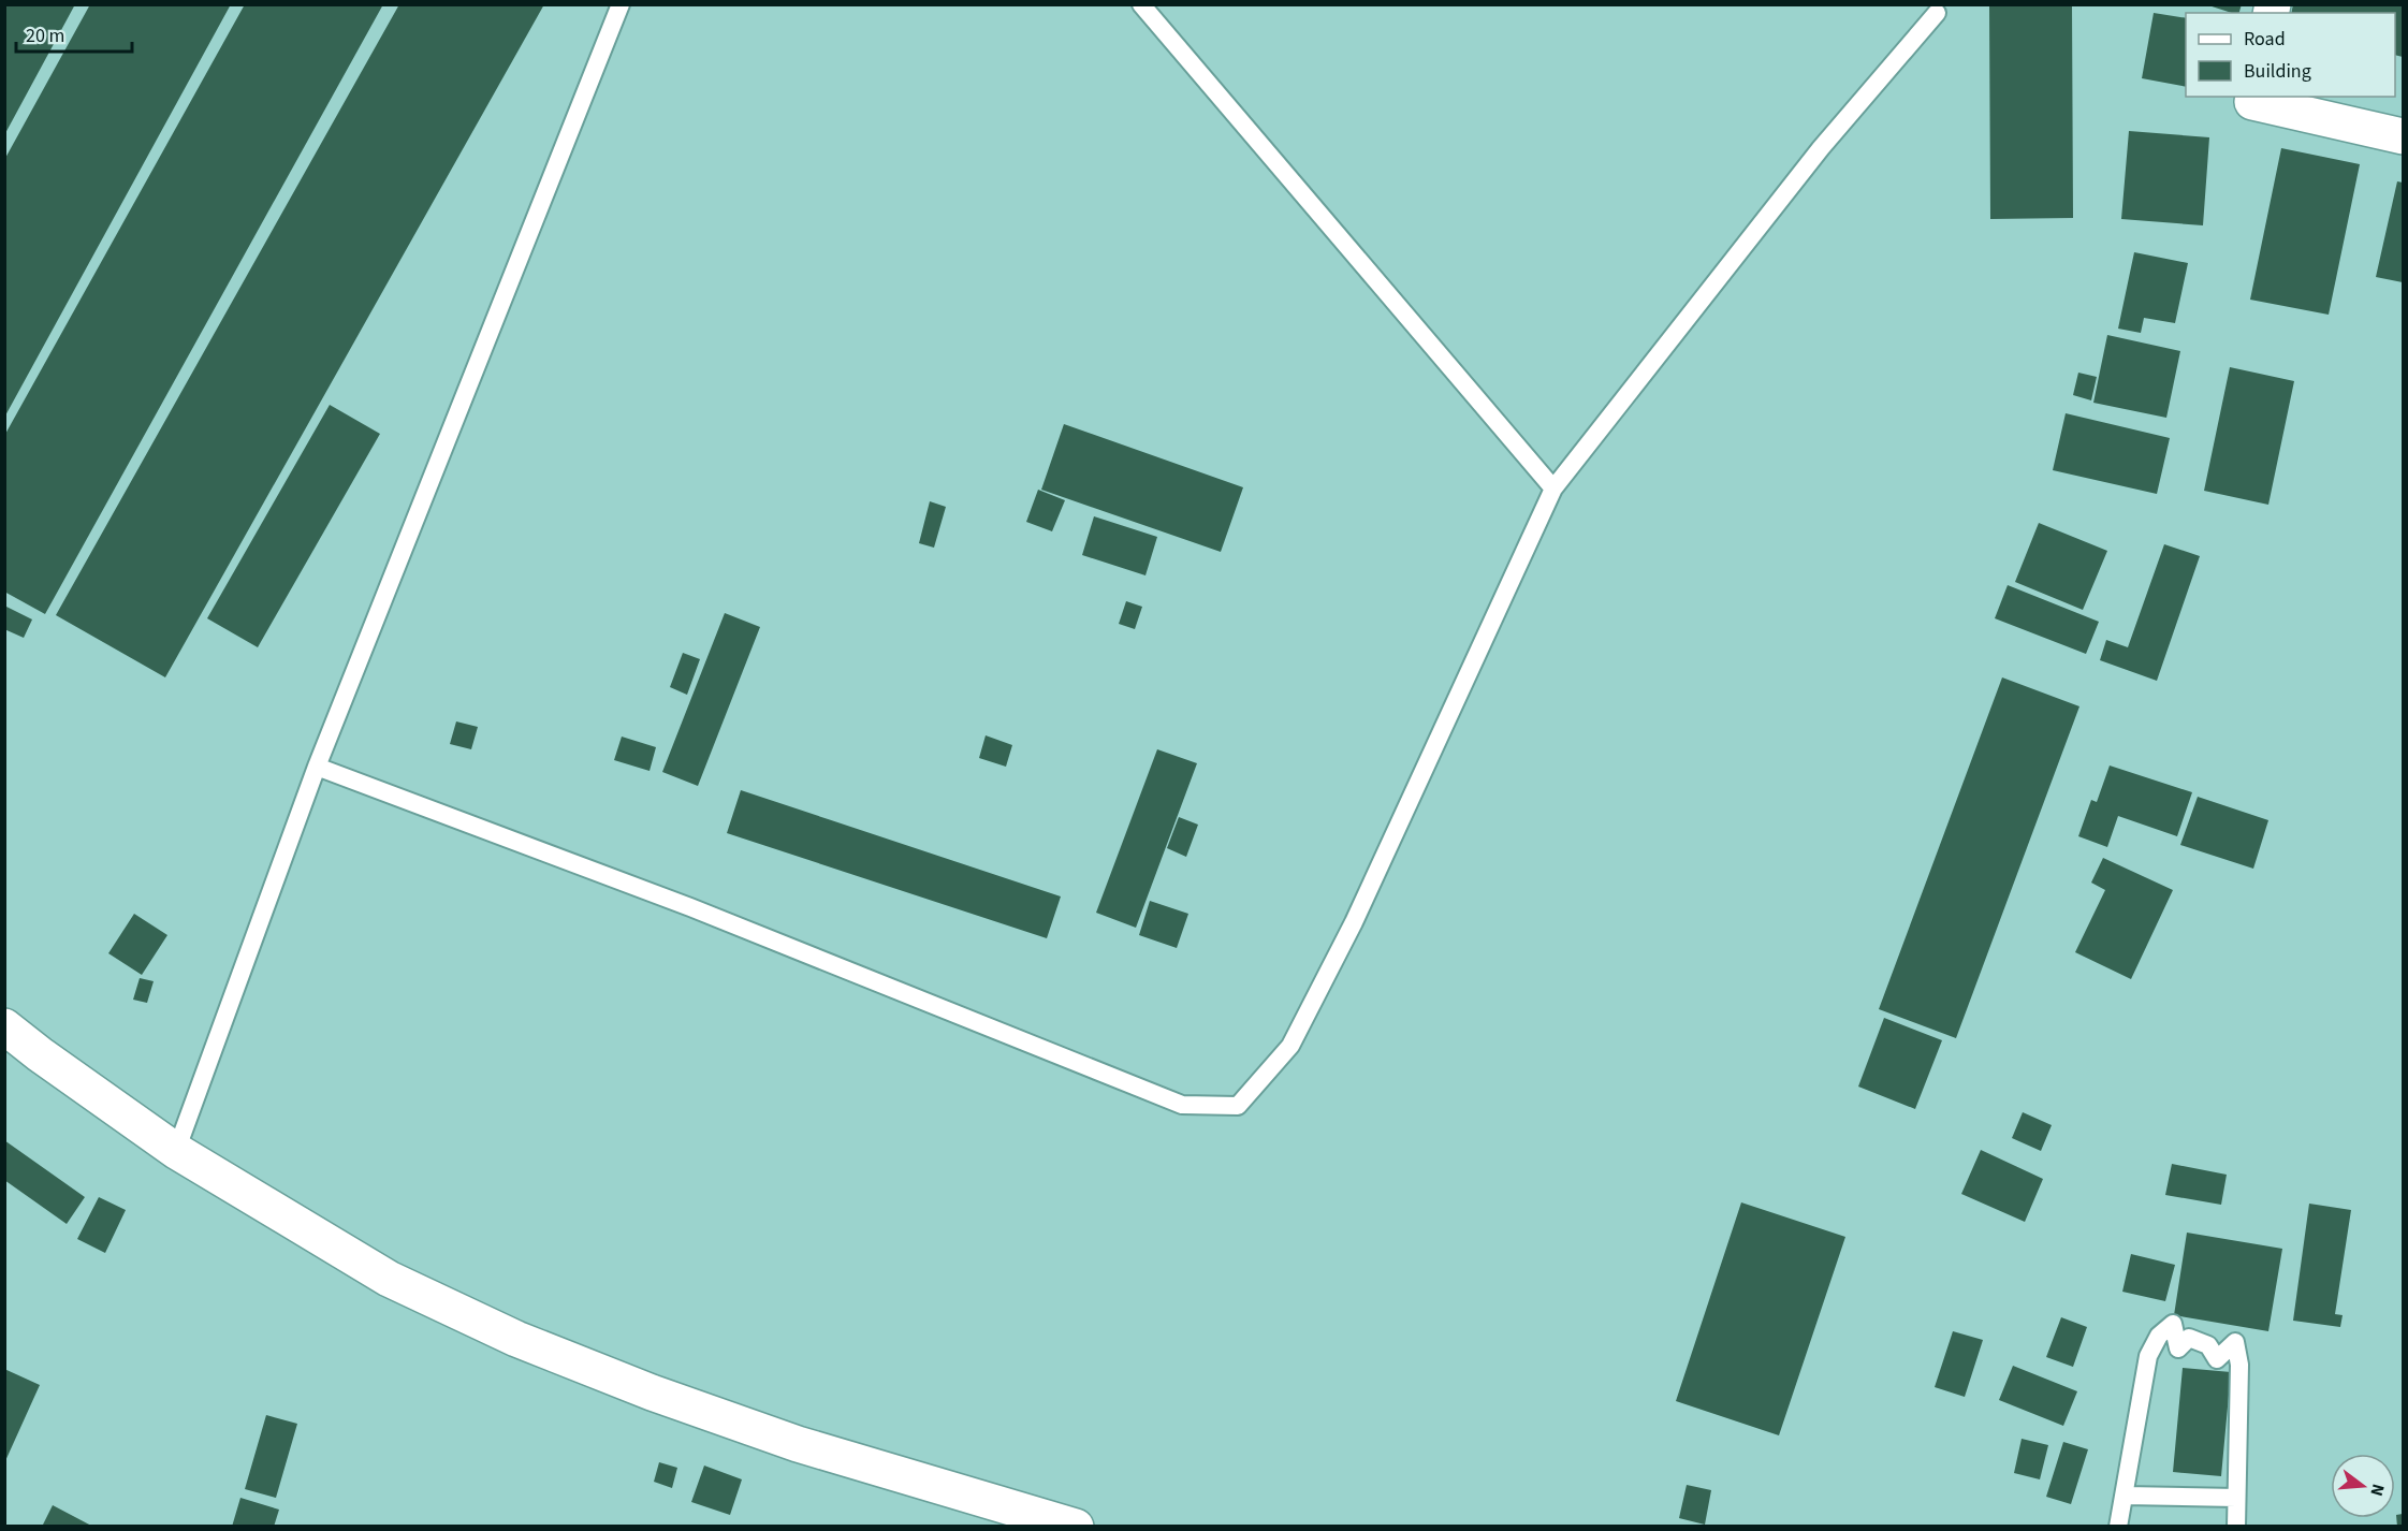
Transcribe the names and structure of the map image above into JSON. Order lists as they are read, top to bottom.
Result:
{
  "legend": ["Road", "Building"],
  "scale_bar": "20 m",
  "north": "right"
}
